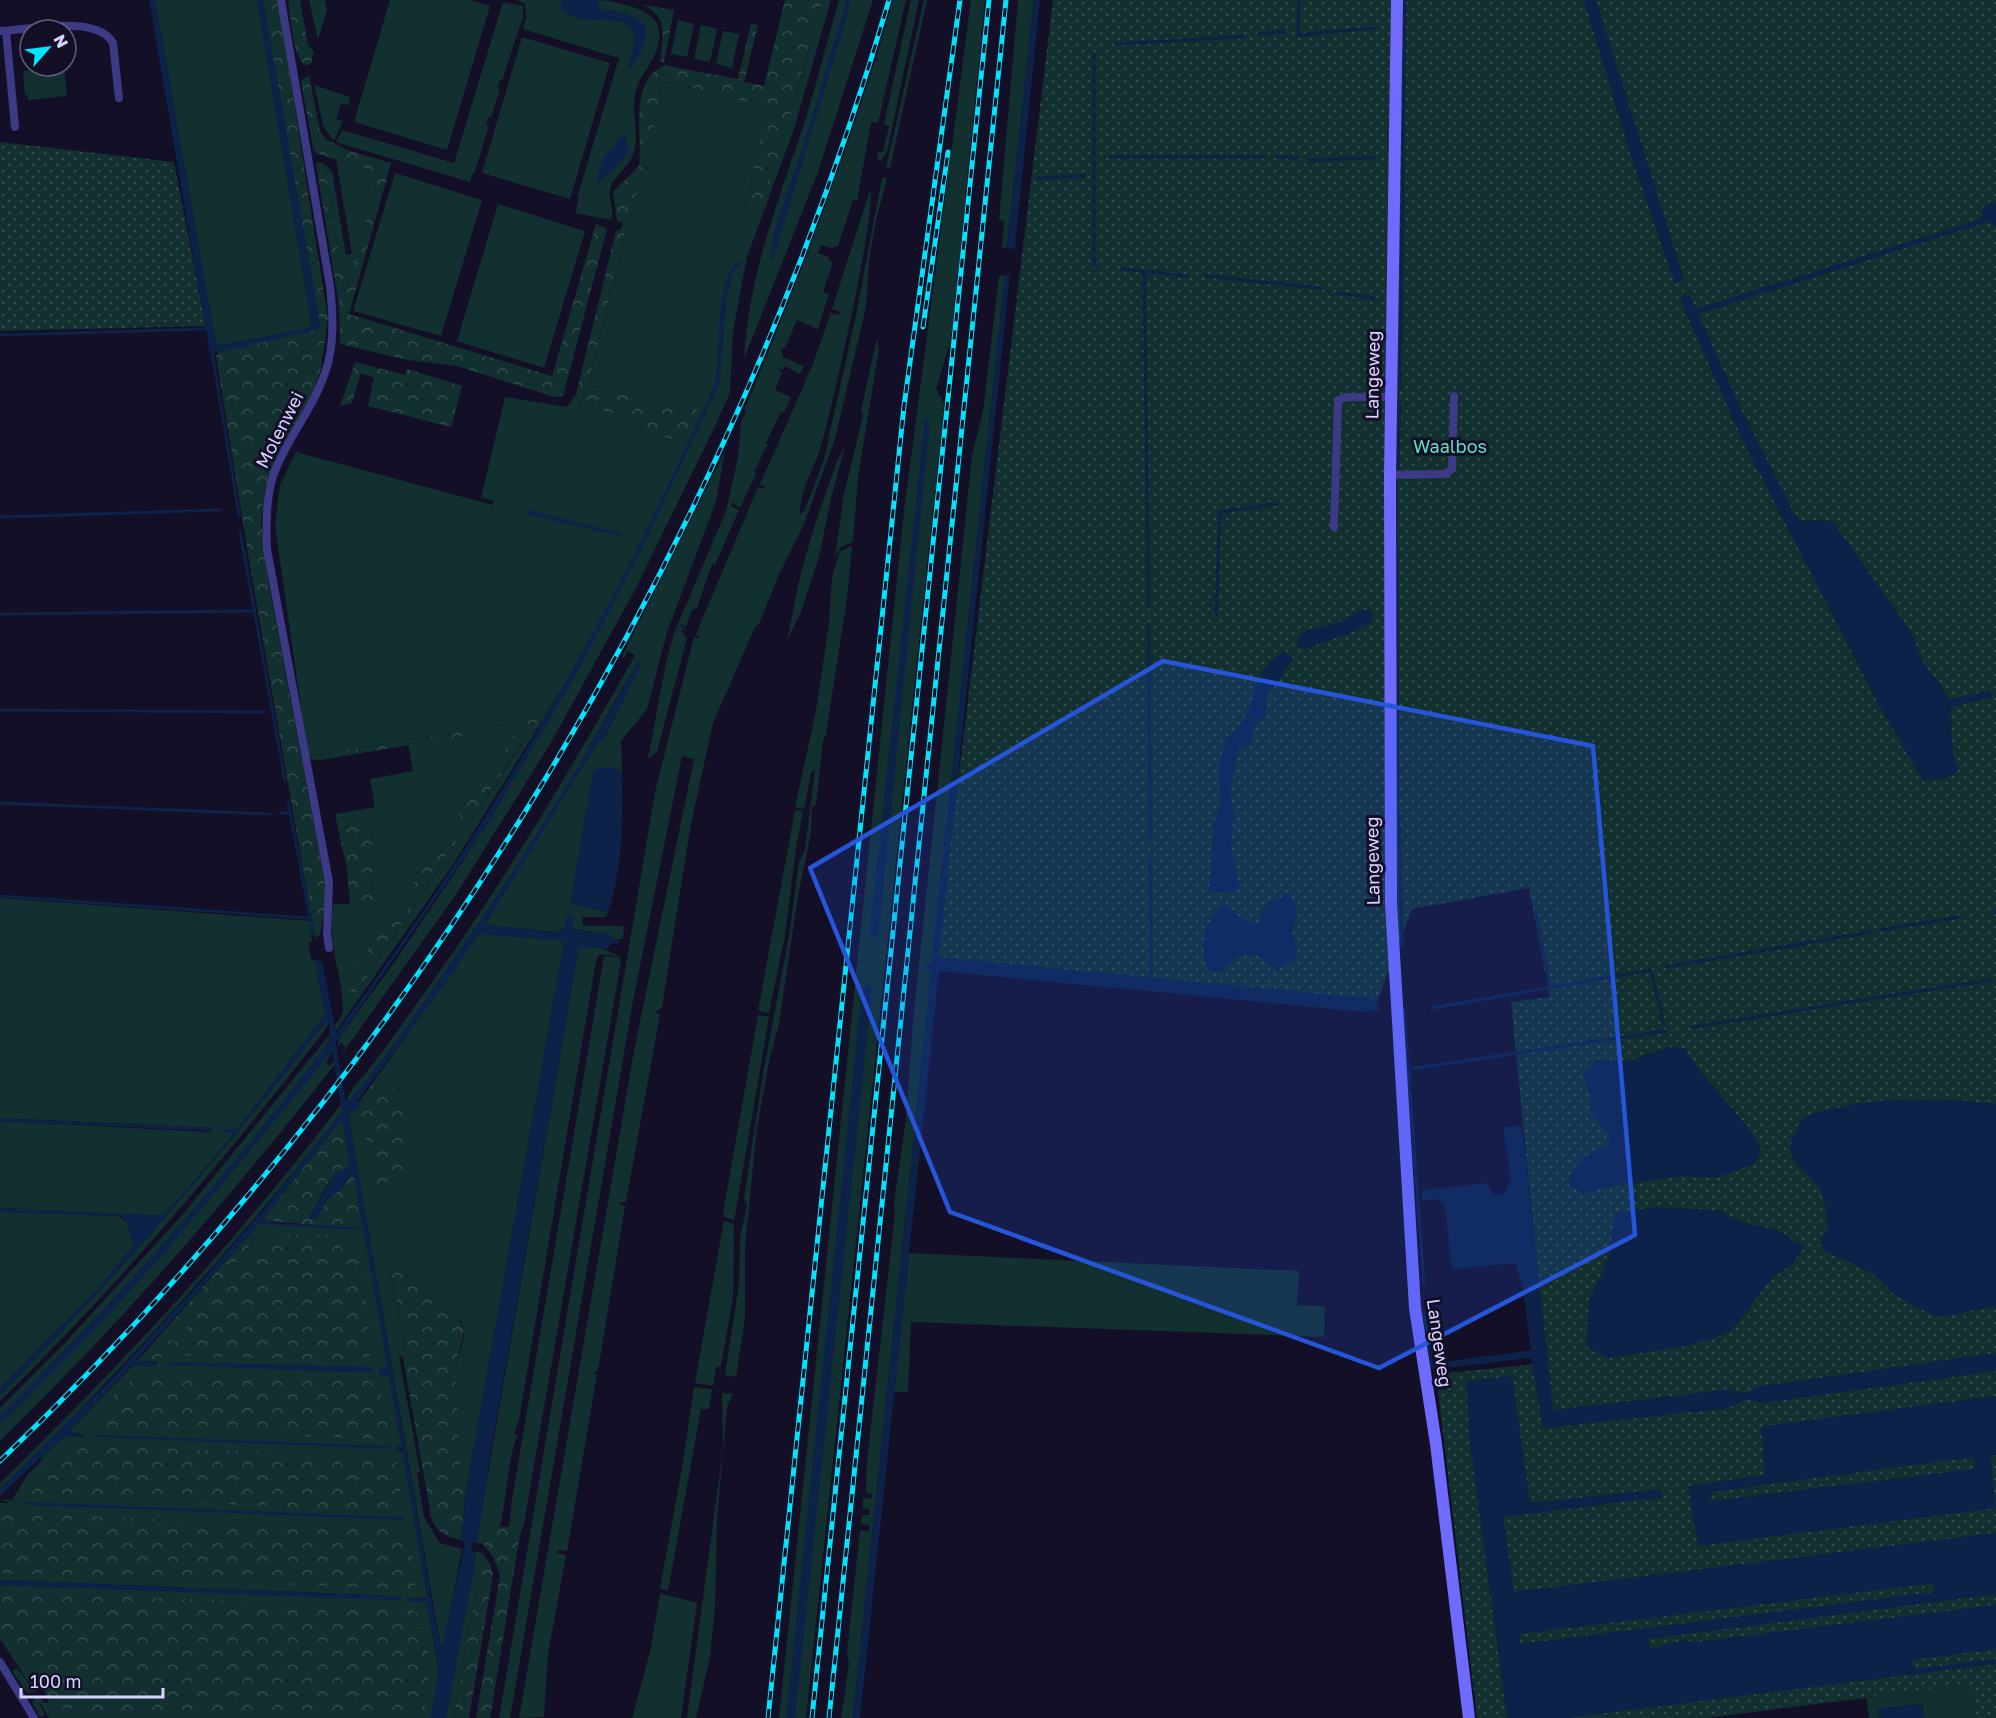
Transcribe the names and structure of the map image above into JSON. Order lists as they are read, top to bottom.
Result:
{
  "streets": {
    "main road": ["Langeweg"],
    "street": ["Molenwei"]
  },
  "parks": ["Waalbos"],
  "scale_bar": "100 m",
  "north": "top right"
}
